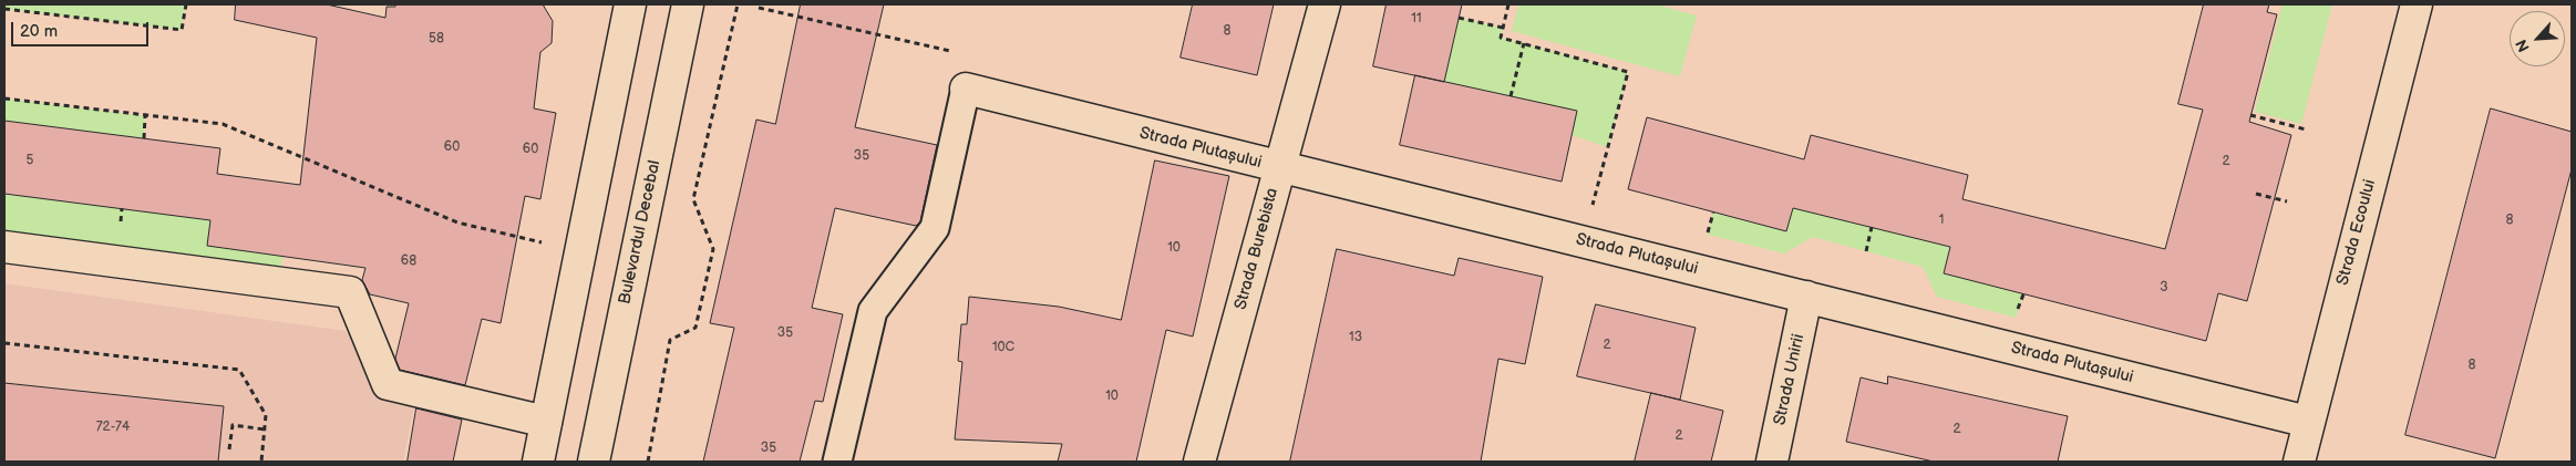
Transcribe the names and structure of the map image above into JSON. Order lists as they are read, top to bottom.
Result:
{
  "streets": {
    "street": [
      "Strada Plutașului",
      "Bulevardul Decebal",
      "Strada Ecoului",
      "Strada Burebista",
      "Strada Unirii"
    ]
  },
  "crossings": [
    ["Strada Plutașului", "Strada Ecoului"],
    ["Strada Plutașului", "Strada Burebista"],
    ["Strada Plutașului", "Strada Unirii"]
  ],
  "house_numbers": [
    "11",
    "8",
    "58",
    "60",
    "60",
    "35",
    "5",
    "2",
    "1",
    "8",
    "10",
    "68",
    "3",
    "35",
    "13",
    "2",
    "10C",
    "8",
    "10",
    "72-74",
    "2",
    "2",
    "35"
  ],
  "scale_bar": "20 m",
  "north": "bottom left"
}
